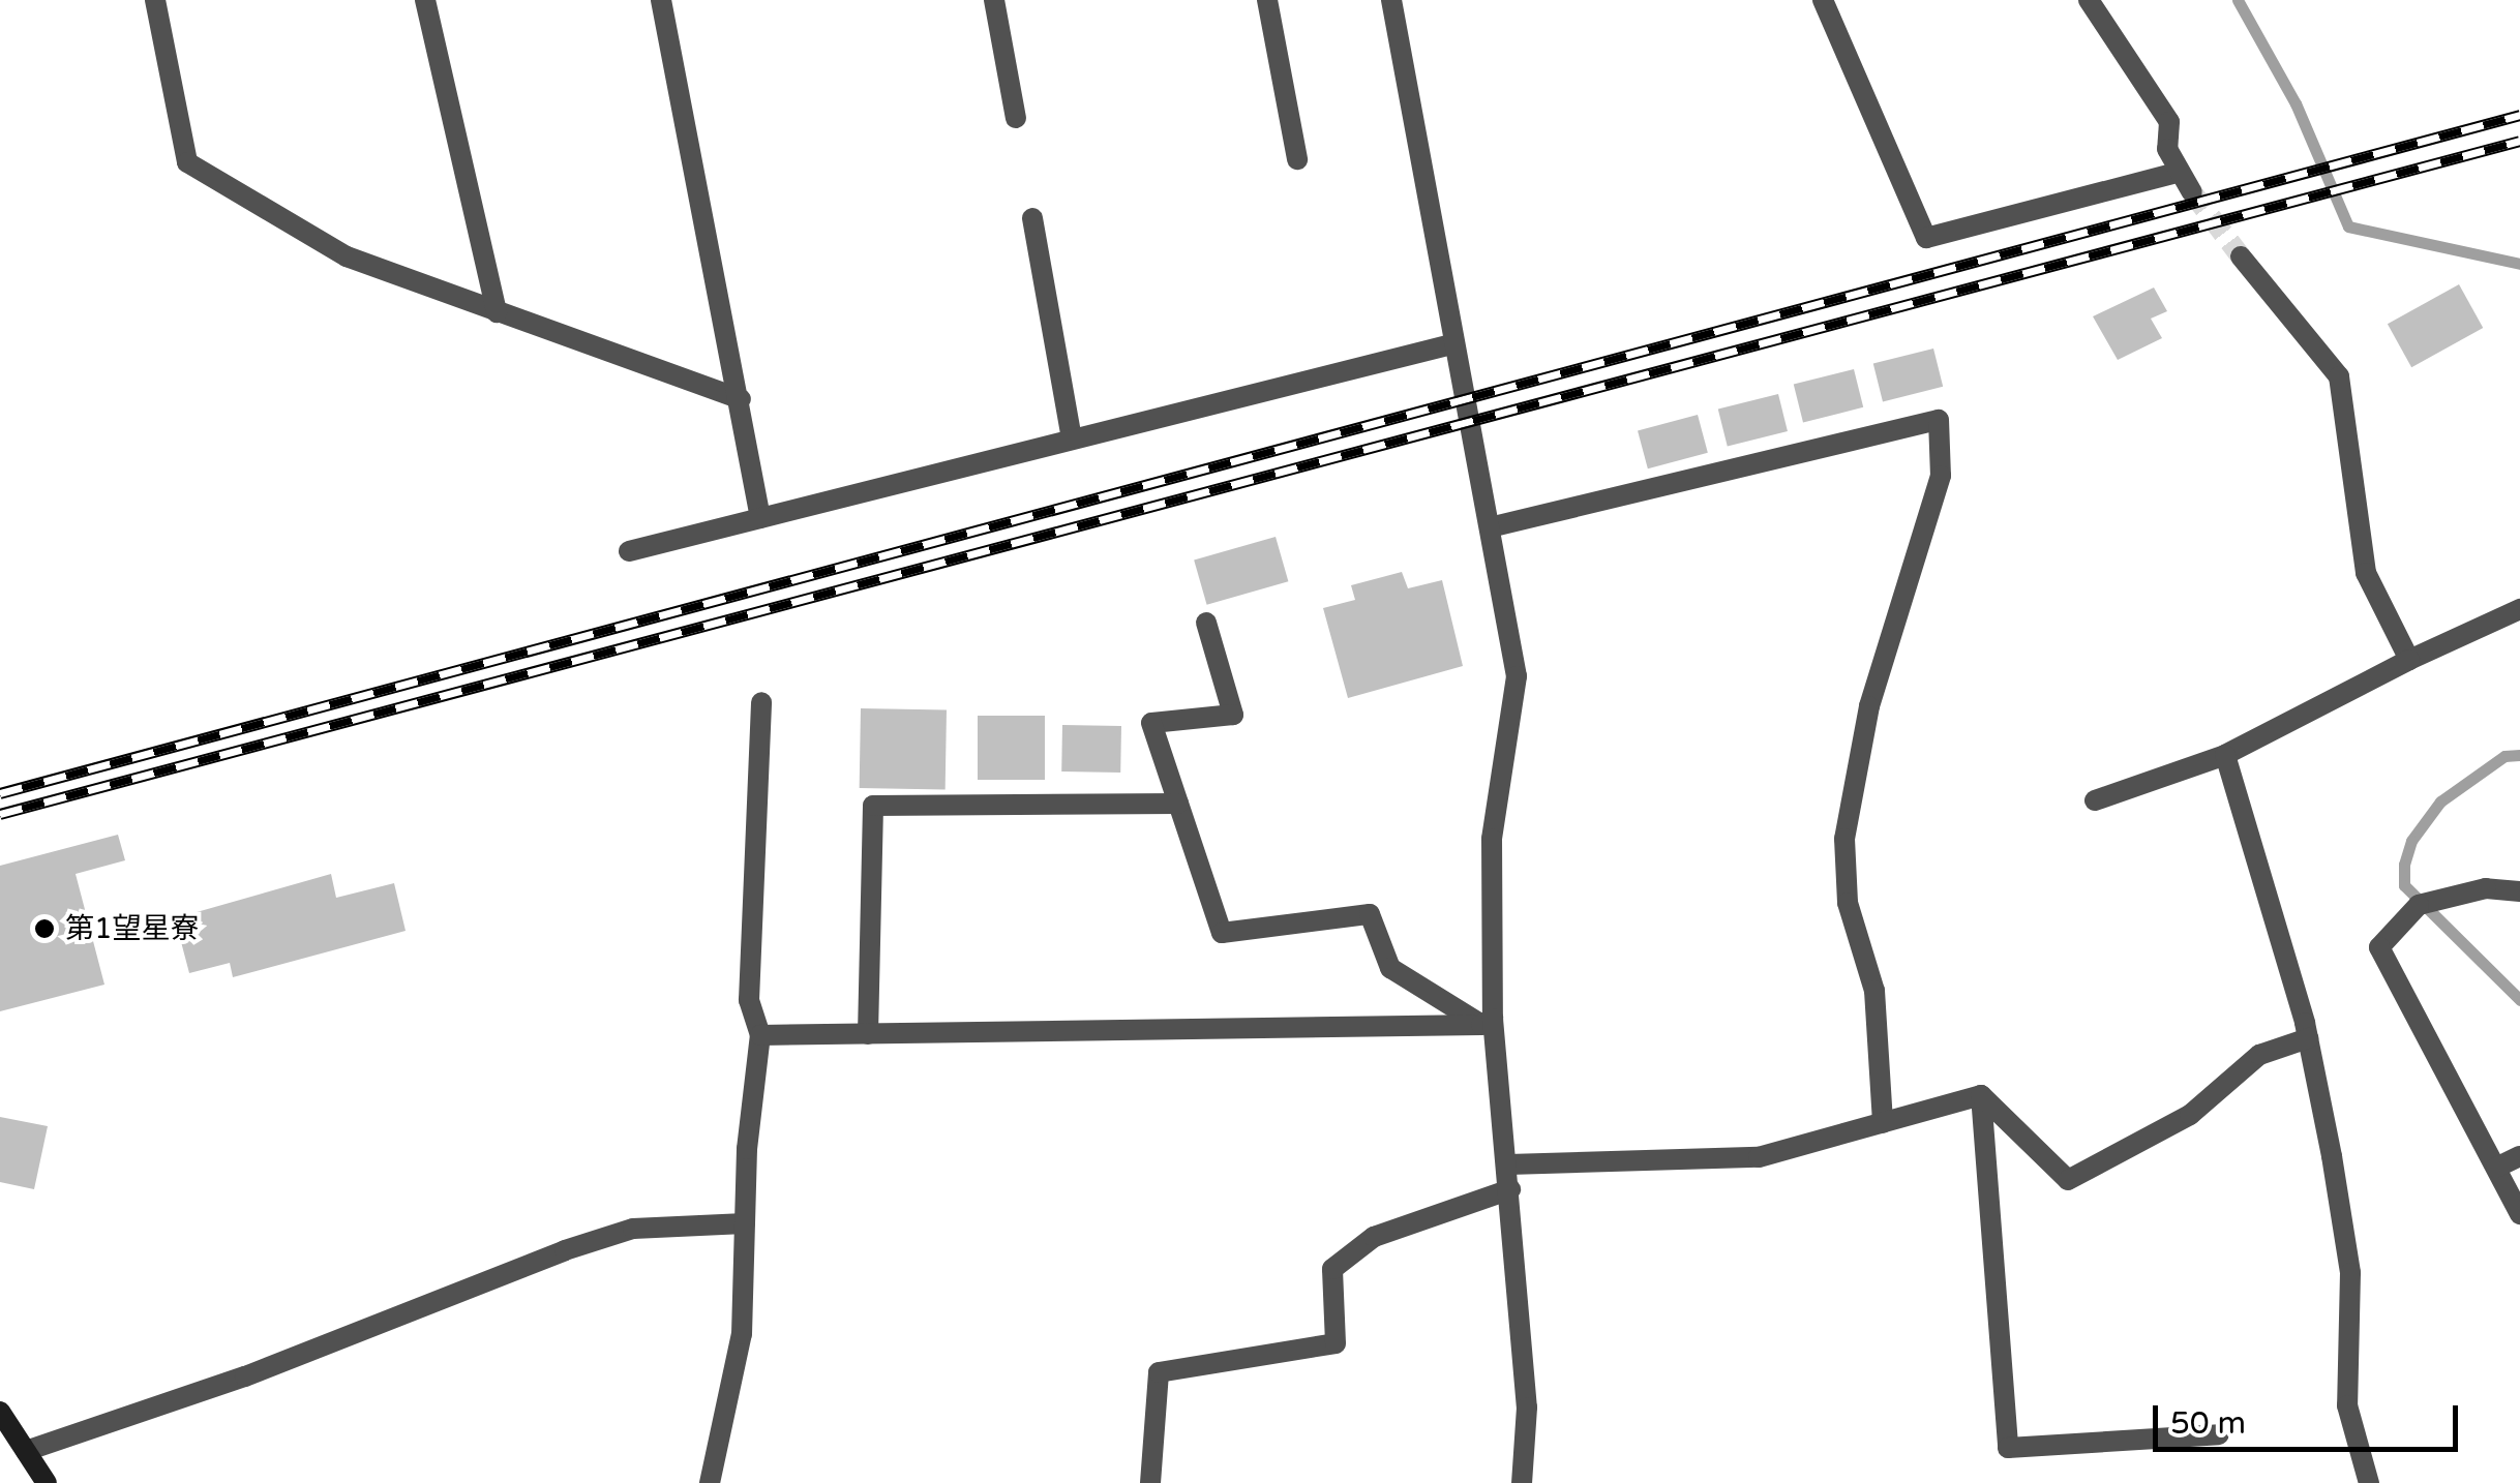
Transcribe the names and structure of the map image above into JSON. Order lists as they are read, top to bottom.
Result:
{
  "places": ["第1望星寮"],
  "scale_bar": "50 m"
}
